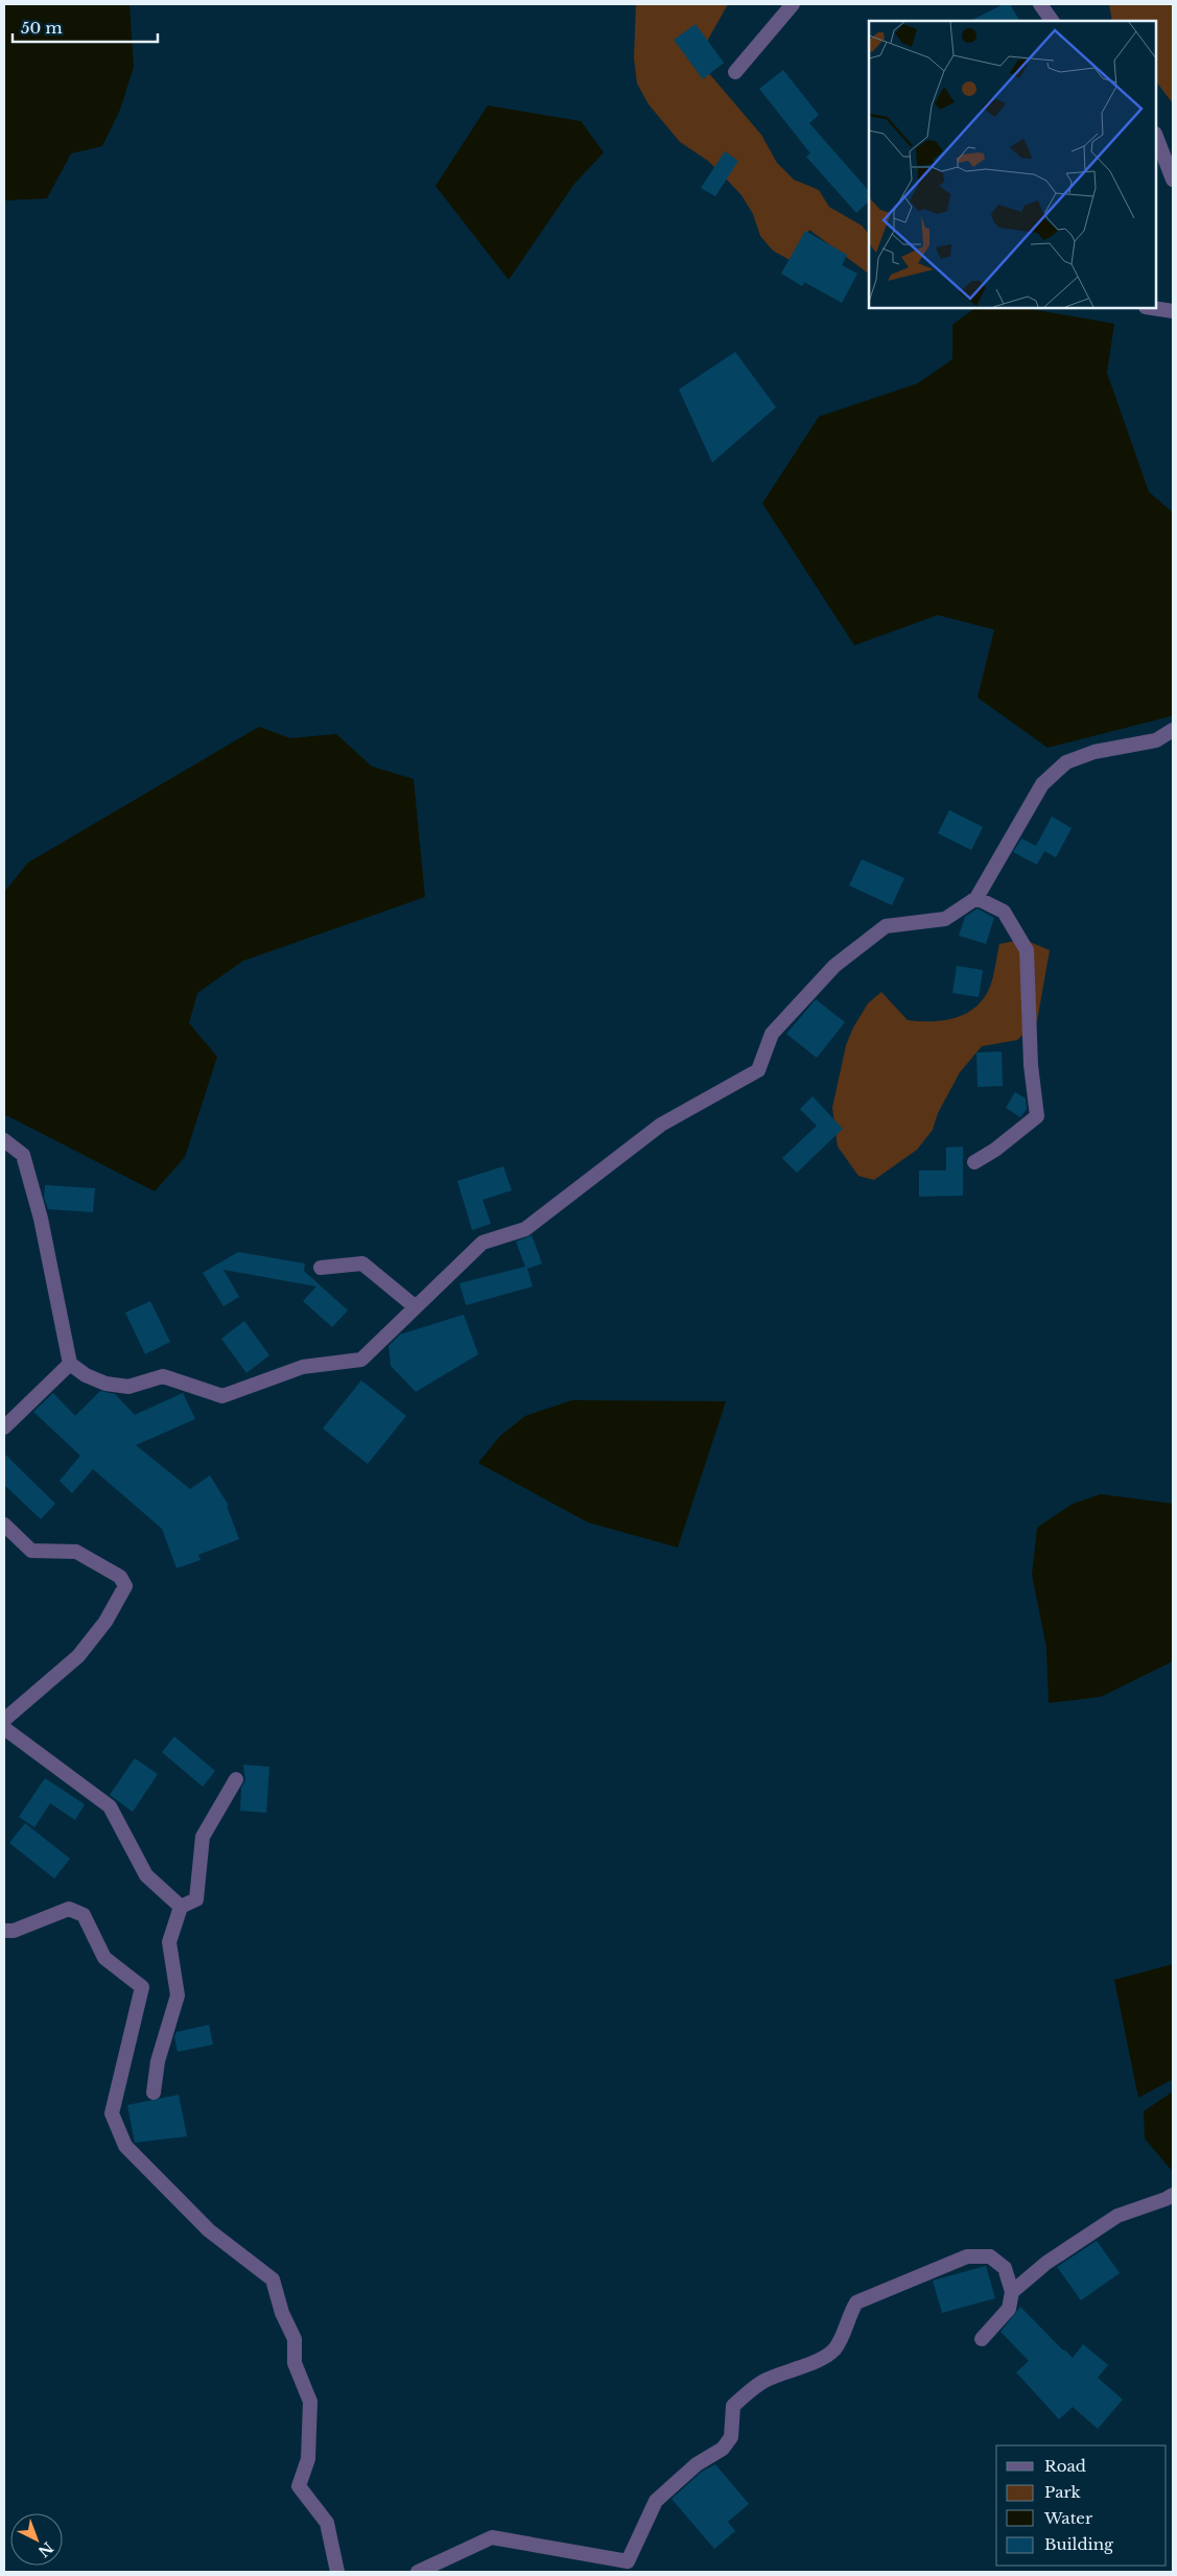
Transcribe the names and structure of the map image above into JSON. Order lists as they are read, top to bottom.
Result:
{
  "legend": [
    "Road",
    "Park",
    "Water",
    "Building"
  ],
  "scale_bar": "50 m",
  "north": "bottom right"
}
